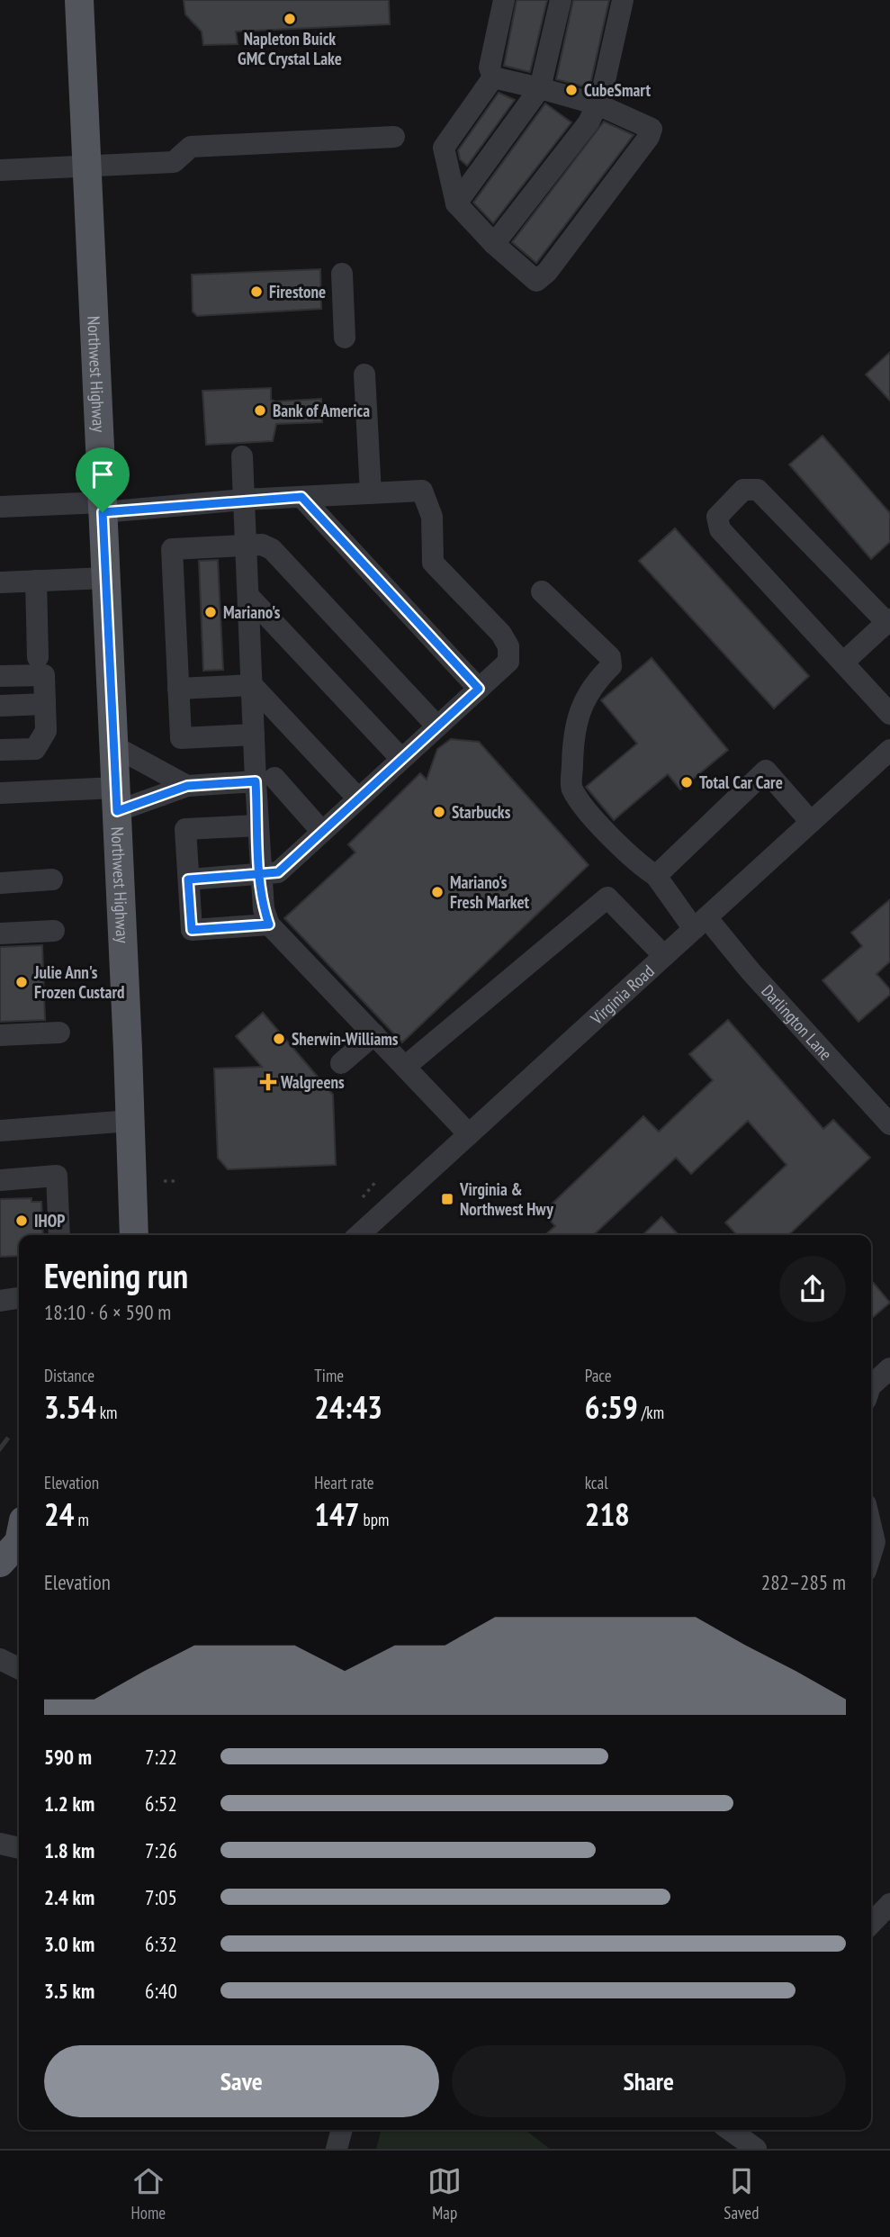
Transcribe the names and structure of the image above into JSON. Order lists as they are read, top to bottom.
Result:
{
  "streets": {
    "main road": ["Northwest Highway"],
    "street": ["Virginia Road", "Darlington Lane"]
  },
  "crossings": [
    ["Virginia Road", "Darlington Lane"]
  ],
  "places": {
    "other": [
      "Napleton Buick GMC Crystal Lake",
      "CubeSmart",
      "Firestone",
      "Bank of America",
      "Mariano's",
      "Total Car Care",
      "Starbucks",
      "Mariano's Fresh Market",
      "Julie Ann's Frozen Custard",
      "Sherwin-Williams",
      "IHOP"
    ],
    "health": ["Walgreens"],
    "transit": ["Virginia & Northwest Hwy"]
  },
  "page": {
    "heading": ["Evening run", "18:10 · 6 × 590 m"],
    "stats": [
      ["Distance", "3.54 km"],
      ["Time", "24:43"],
      ["Pace", "6:59 /km"],
      ["Elevation", "24 m"],
      ["Heart rate", "147 bpm"],
      ["kcal", "218"]
    ],
    "chart": ["Elevation", "282–285 m"],
    "list": [
      {
        "name": "590 m",
        "note": "7:22"
      },
      {
        "name": "1.2 km",
        "note": "6:52"
      },
      {
        "name": "1.8 km",
        "note": "7:26"
      },
      {
        "name": "2.4 km",
        "note": "7:05"
      },
      {
        "name": "3.0 km",
        "note": "6:32"
      },
      {
        "name": "3.5 km",
        "note": "6:40"
      }
    ],
    "buttons": ["Save", "Share"],
    "tabs": ["Home", "Map", "Saved"]
  }
}
